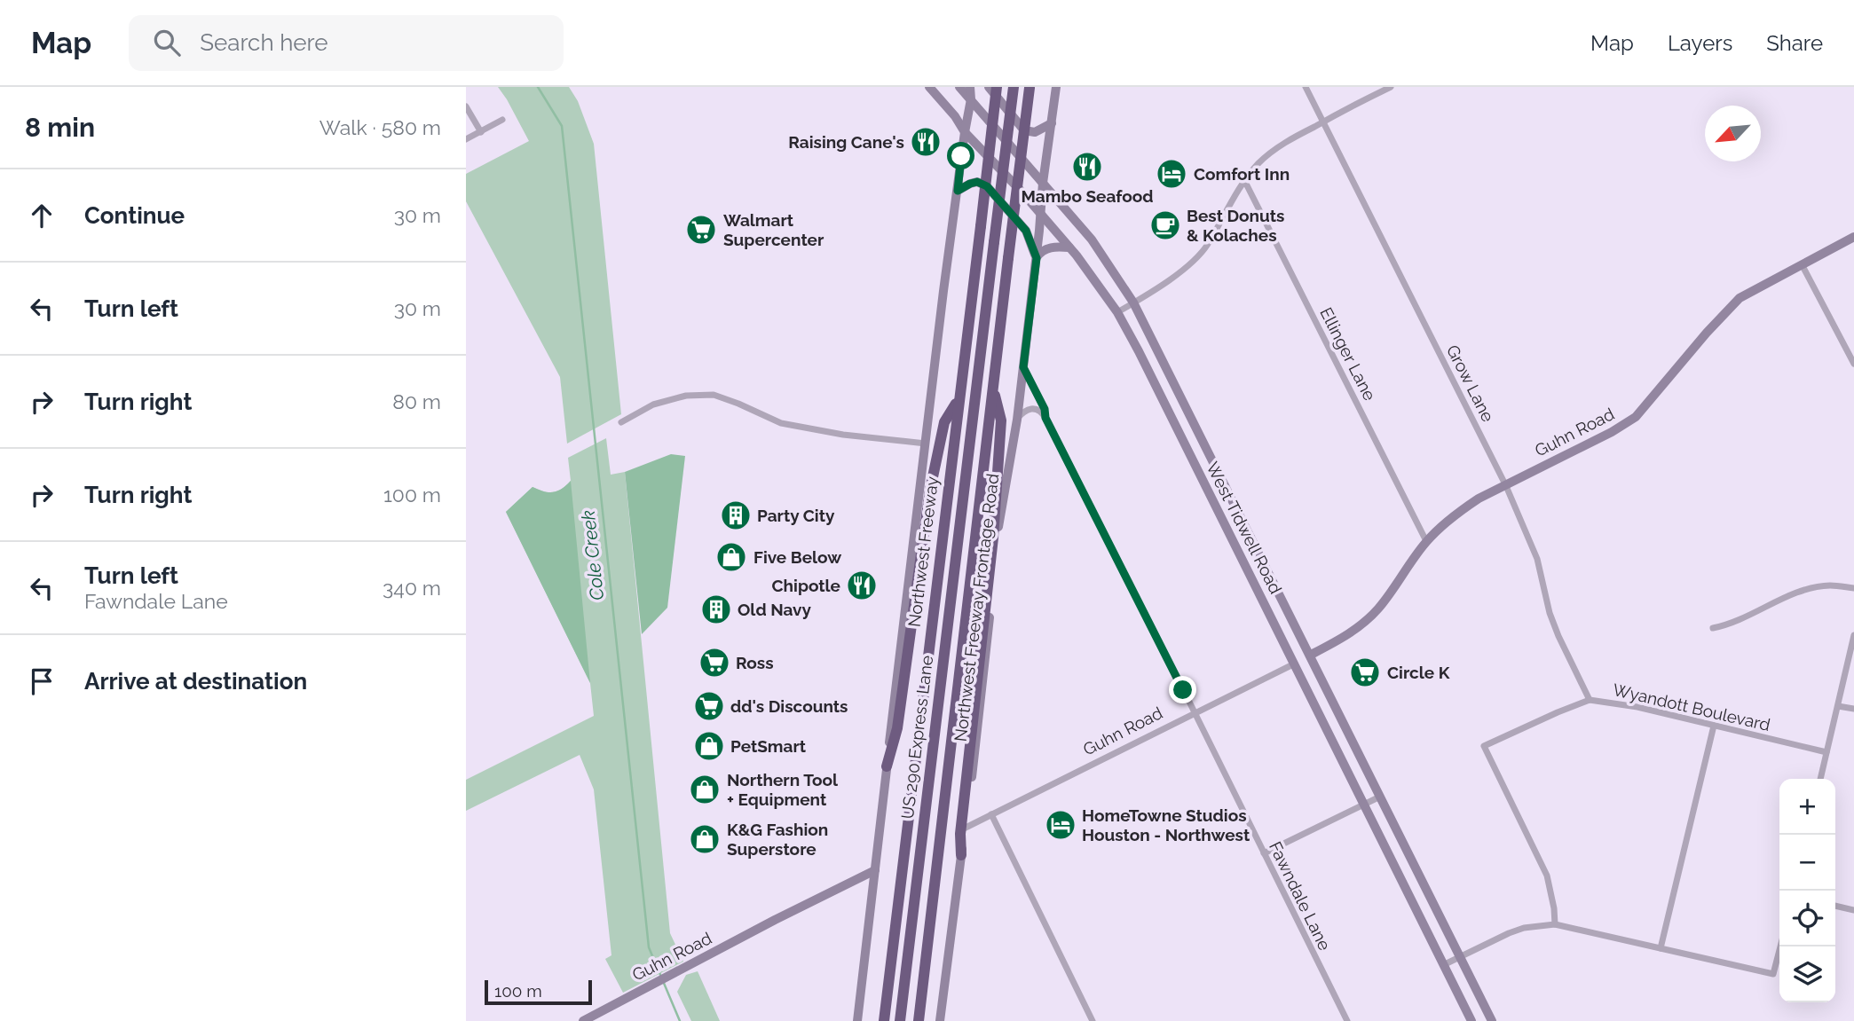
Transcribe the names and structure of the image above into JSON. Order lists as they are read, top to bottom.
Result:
{
  "streets": {
    "highway": ["Northwest Freeway", "US 290 Express Lane"],
    "main road": ["Guhn Road", "West Tidwell Road", "Northwest Freeway Frontage Road"],
    "street": [
      "Ellinger Lane",
      "Grow Lane",
      "Wyandott Boulevard",
      "Fawndale Lane"
    ]
  },
  "crossings": [
    ["Ellinger Lane", "Guhn Road"],
    ["Grow Lane", "Guhn Road"],
    ["Grow Lane", "Wyandott Boulevard"],
    ["Guhn Road", "West Tidwell Road"],
    ["Guhn Road", "Northwest Freeway Frontage Road"],
    ["Guhn Road", "Fawndale Lane"],
    ["West Tidwell Road", "Northwest Freeway Frontage Road"],
    ["Northwest Freeway Frontage Road", "Fawndale Lane"]
  ],
  "water": ["Cole Creek"],
  "places": {
    "restaurant": ["Raising Cane's", "Mambo Seafood", "Chipotle"],
    "hotel": ["Comfort Inn", "HomeTowne Studios Houston - Northwest"],
    "cafe": ["Best Donuts & Kolaches"],
    "supermarket": [
      "Walmart Supercenter",
      "Ross",
      "Circle K",
      "dd's Discounts"
    ],
    "building": ["Party City", "Old Navy"],
    "shop": [
      "Five Below",
      "PetSmart",
      "Northern Tool + Equipment",
      "K&G Fashion Superstore"
    ]
  },
  "scale_bar": "100 m",
  "north": "bottom left",
  "page": {
    "header": "Map",
    "search": "Search here",
    "nav": ["Map", "Layers", "Share"],
    "heading": ["8 min", "Walk · 580 m"],
    "list": [
      ["Continue", "30 m"],
      ["Turn left", "30 m"],
      ["Turn right", "80 m"],
      ["Turn right", "100 m"],
      ["Turn left", "Fawndale Lane", "340 m"],
      "Arrive at destination"
    ],
    "map_buttons": ["+", "−"],
    "scale": "100 m"
  }
}
